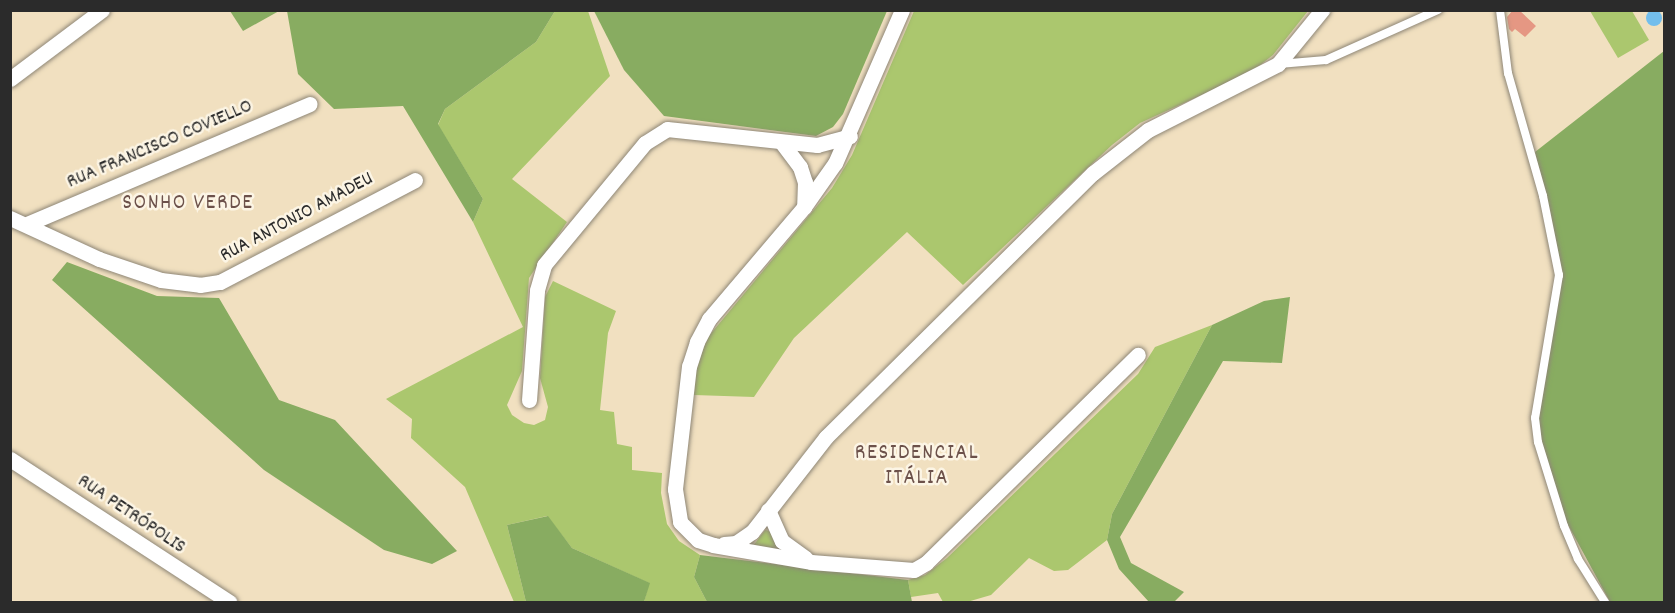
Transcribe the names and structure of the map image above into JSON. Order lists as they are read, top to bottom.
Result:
{
  "streets": {
    "street": ["RUA FRANCISCO COVIELLO", "RUA ANTONIO AMADEU", "RUA PETRÓPOLIS"]
  },
  "crossings": [
    ["RUA FRANCISCO COVIELLO", "RUA ANTONIO AMADEU"]
  ],
  "districts": ["SONHO VERDE", "RESIDENCIAL ITÁLIA"]
}
